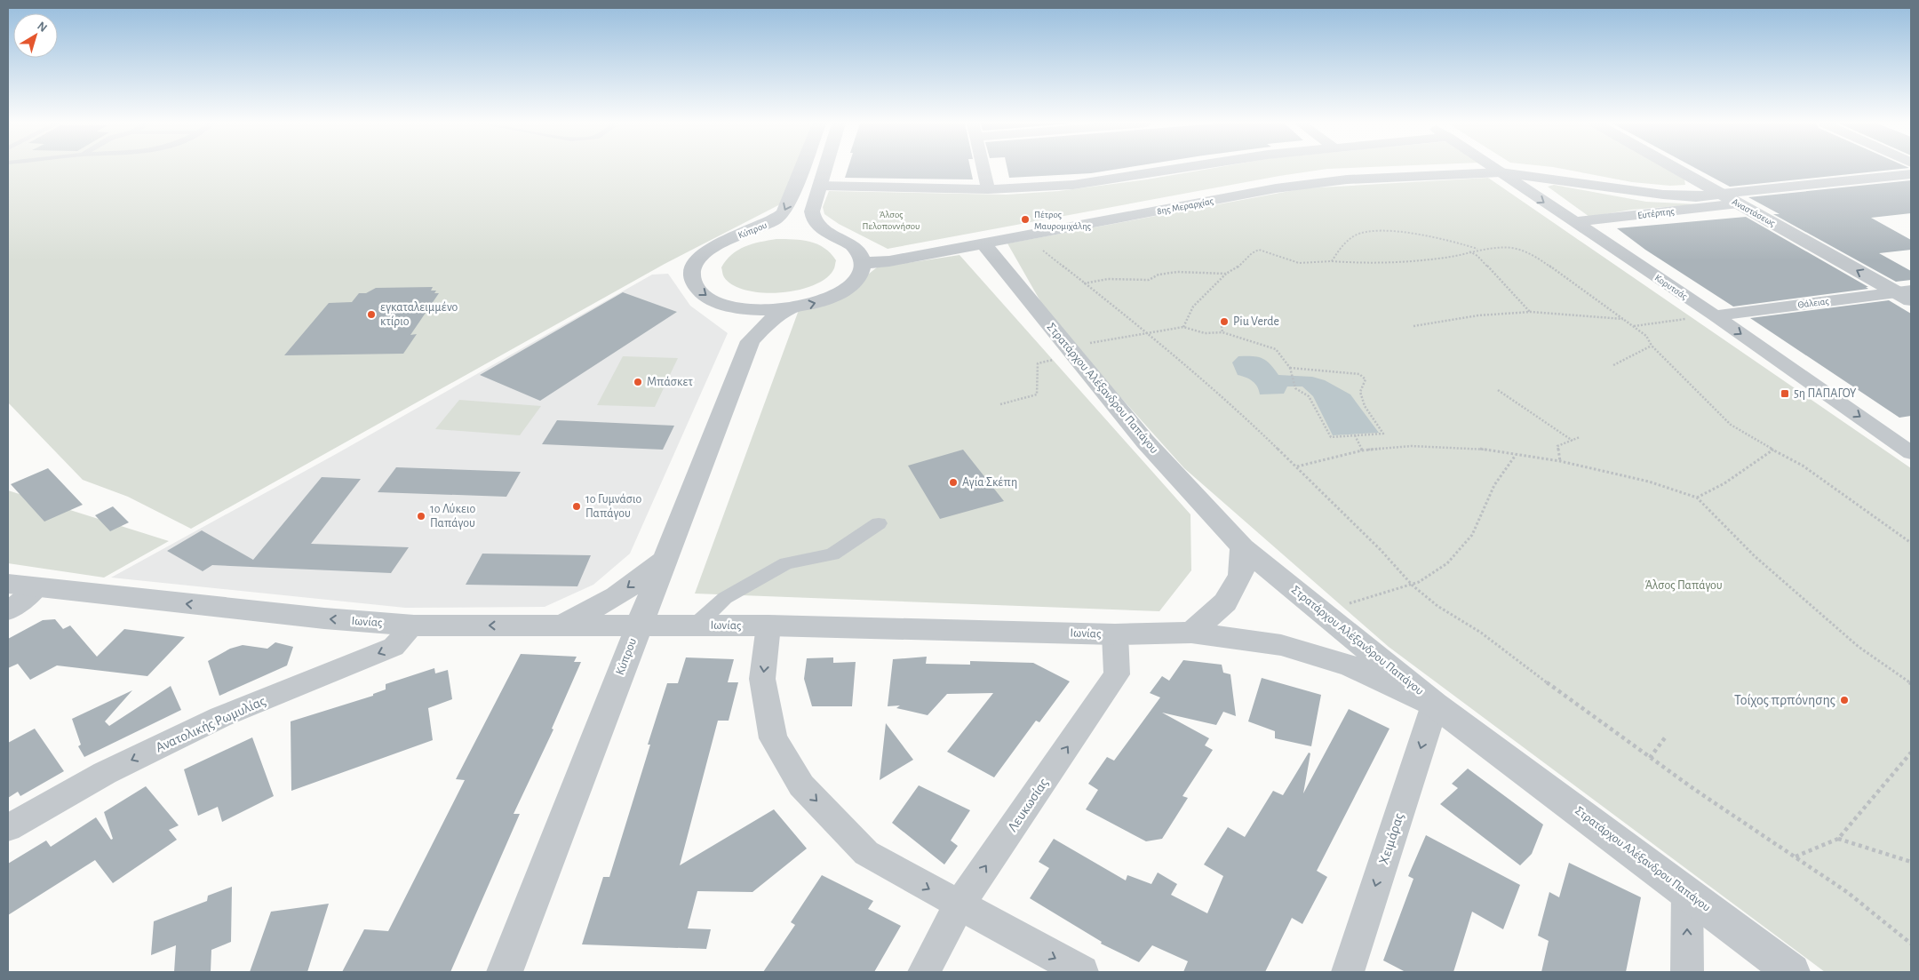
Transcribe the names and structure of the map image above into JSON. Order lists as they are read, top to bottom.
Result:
{
  "streets": {
    "street": [
      "8ης Μεραρχίας",
      "Αναστάσεως",
      "Ευτέρπης",
      "Κύπρου",
      "Κορυτσάς",
      "Θάλειας",
      "Στρατάρχου Αλέξανδρου Παπάγου",
      "Ιωνίας",
      "Ανατολικής Ρωμυλίας",
      "Λευκωσίας",
      "Χειμάρας"
    ]
  },
  "crossings": [
    ["8ης Μεραρχίας", "Αναστάσεως"],
    ["8ης Μεραρχίας", "Κύπρου"],
    ["8ης Μεραρχίας", "Κορυτσάς"],
    ["8ης Μεραρχίας", "Στρατάρχου Αλέξανδρου Παπάγου"],
    ["Αναστάσεως", "Ευτέρπης"],
    ["Αναστάσεως", "Θάλειας"],
    ["Ευτέρπης", "Κορυτσάς"],
    ["Κύπρου", "Ιωνίας"],
    ["Κορυτσάς", "Θάλειας"],
    ["Στρατάρχου Αλέξανδρου Παπάγου", "Ιωνίας"],
    ["Στρατάρχου Αλέξανδρου Παπάγου", "Χειμάρας"],
    ["Ιωνίας", "Ανατολικής Ρωμυλίας"],
    ["Ιωνίας", "Λευκωσίας"],
    ["Ιωνίας", "Χειμάρας"]
  ],
  "one_way": [
    "Αναστάσεως",
    "Κορυτσάς",
    "Ιωνίας",
    "Ανατολικής Ρωμυλίας",
    "Λευκωσίας",
    "Χειμάρας"
  ],
  "parks": ["Άλσος Πελοποννήσου", "Άλσος Παπάγου"],
  "places": {
    "other": [
      "Πέτρος Μαυρομιχάλης",
      "εγκαταλειμμένο κτίριο",
      "Piu Verde",
      "Μπάσκετ",
      "Αγία Σκέπη",
      "1ο Γυμνάσιο Παπάγου",
      "1ο Λύκειο Παπάγου",
      "Τοίχος πρπόνησης"
    ],
    "transit": ["5η ΠΑΠΑΓΟΥ"]
  },
  "north": "top right"
}
